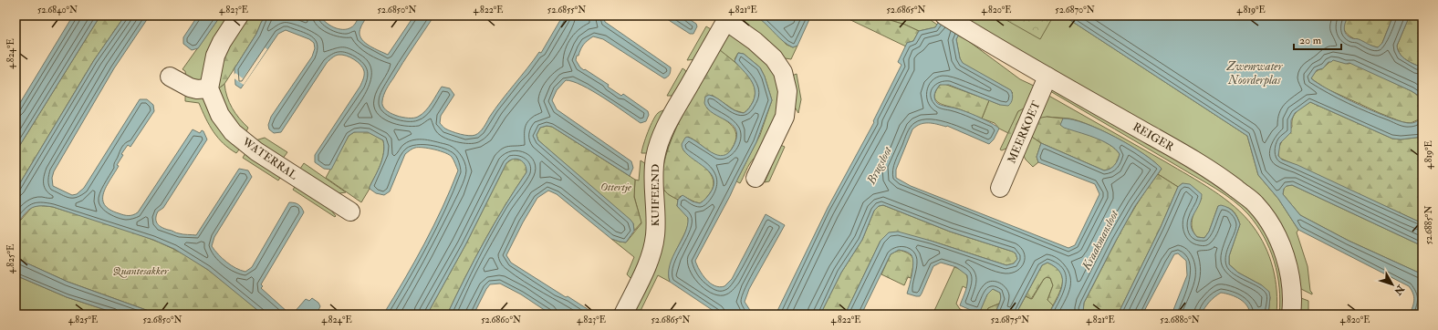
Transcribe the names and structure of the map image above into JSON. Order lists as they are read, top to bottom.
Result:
{
  "streets": {
    "street": [
      "MEERKOET",
      "REIGER",
      "WATERRAL",
      "KUIFEEND"
    ]
  },
  "crossings": [
    ["MEERKOET", "REIGER"]
  ],
  "water": ["Zwemwater Noorderplas", "Brugsloot", "Kraakmansloot"],
  "parks": ["Ottertje", "Quantesakker"],
  "scale_bar": "20 m",
  "north": "bottom right",
  "coordinates": [
    "52.6840°N",
    "4.823°E",
    "52.6850°N",
    "4.822°E",
    "52.6855°N",
    "4.821°E",
    "52.6865°N",
    "4.820°E",
    "52.6870°N",
    "4.819°E",
    "4.824°E",
    "52.6885°N",
    "4.825°E",
    "52.6860°N",
    "52.6875°N",
    "52.6880°N"
  ]
}
